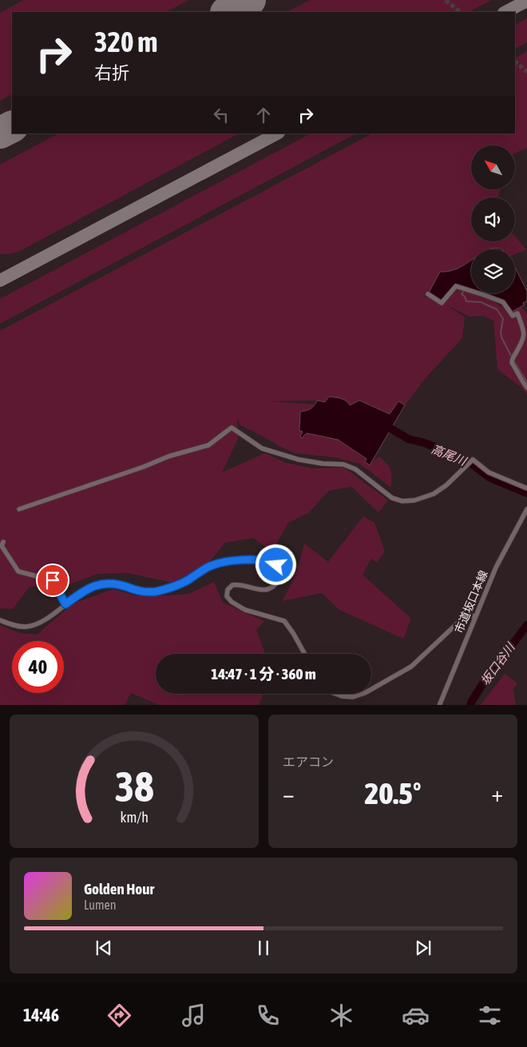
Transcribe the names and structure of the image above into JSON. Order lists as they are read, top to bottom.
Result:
{
  "streets": {
    "street": ["市道坂口本線"]
  },
  "water": ["高尾川", "坂口谷川"],
  "north": "top left",
  "page": {
    "turn": ["320 m", "右折"],
    "limit": "40",
    "trip": "14:47 · 1 分 · 360 m",
    "tile": "エアコン",
    "heat": ["−", "20.5°", "+"],
    "song": ["Golden Hour", "Lumen"],
    "tabs": "14:46",
    "gauge": ["38", "km/h"]
  }
}
